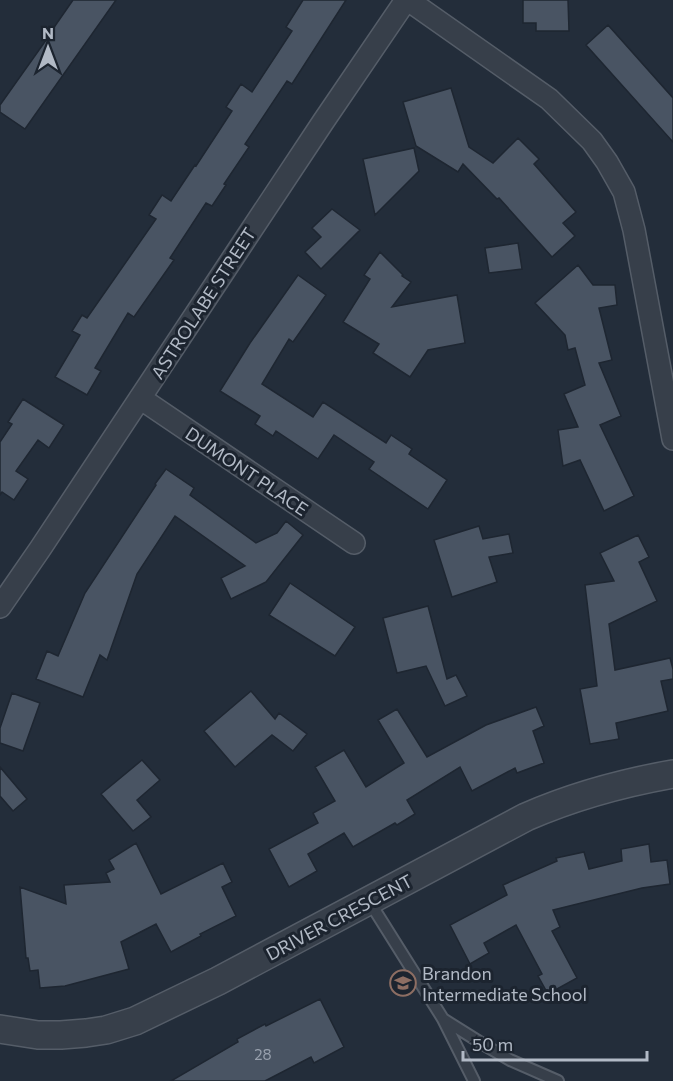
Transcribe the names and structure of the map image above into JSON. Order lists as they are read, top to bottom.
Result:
{
  "streets": {
    "street": ["ASTROLABE STREET", "DUMONT PLACE", "DRIVER CRESCENT"]
  },
  "crossings": [
    ["ASTROLABE STREET", "DUMONT PLACE"]
  ],
  "places": {
    "school or university": ["Brandon Intermediate School"]
  },
  "house_numbers": ["28"],
  "scale_bar": "50 m",
  "north": "top"
}
